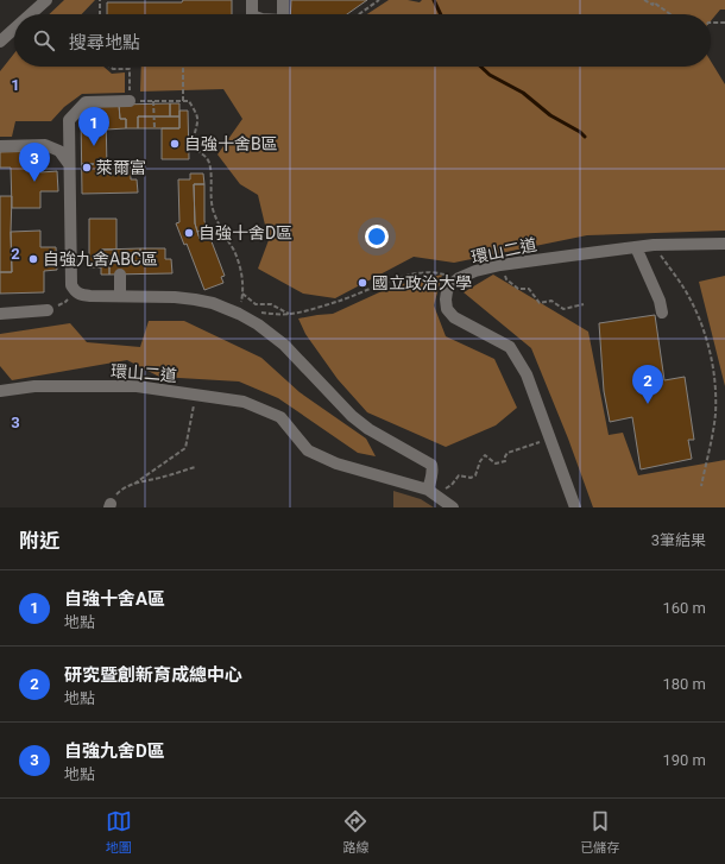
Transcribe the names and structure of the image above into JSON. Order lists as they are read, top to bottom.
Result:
{
  "streets": {
    "lane": ["環山二道"]
  },
  "places": [
    "自強十舍B區",
    "萊爾富",
    "自強十舍D區",
    "自強九舍ABC區",
    "國立政治大學"
  ],
  "page": {
    "search": "搜尋地點",
    "pins": ["1", "3", "2"],
    "heading": ["附近", "3筆結果"],
    "list": [
      {
        "mark": "1",
        "name": "自強十舍A區",
        "note": "地點",
        "value": "160 m"
      },
      {
        "mark": "2",
        "name": "研究暨創新育成總中心",
        "note": "地點",
        "value": "180 m"
      },
      {
        "mark": "3",
        "name": "自強九舍D區",
        "note": "地點",
        "value": "190 m"
      }
    ],
    "nav": ["地圖", "路線", "已儲存"]
  },
  "grid": {
    "rows": ["1", "2", "3"]
  }
}
